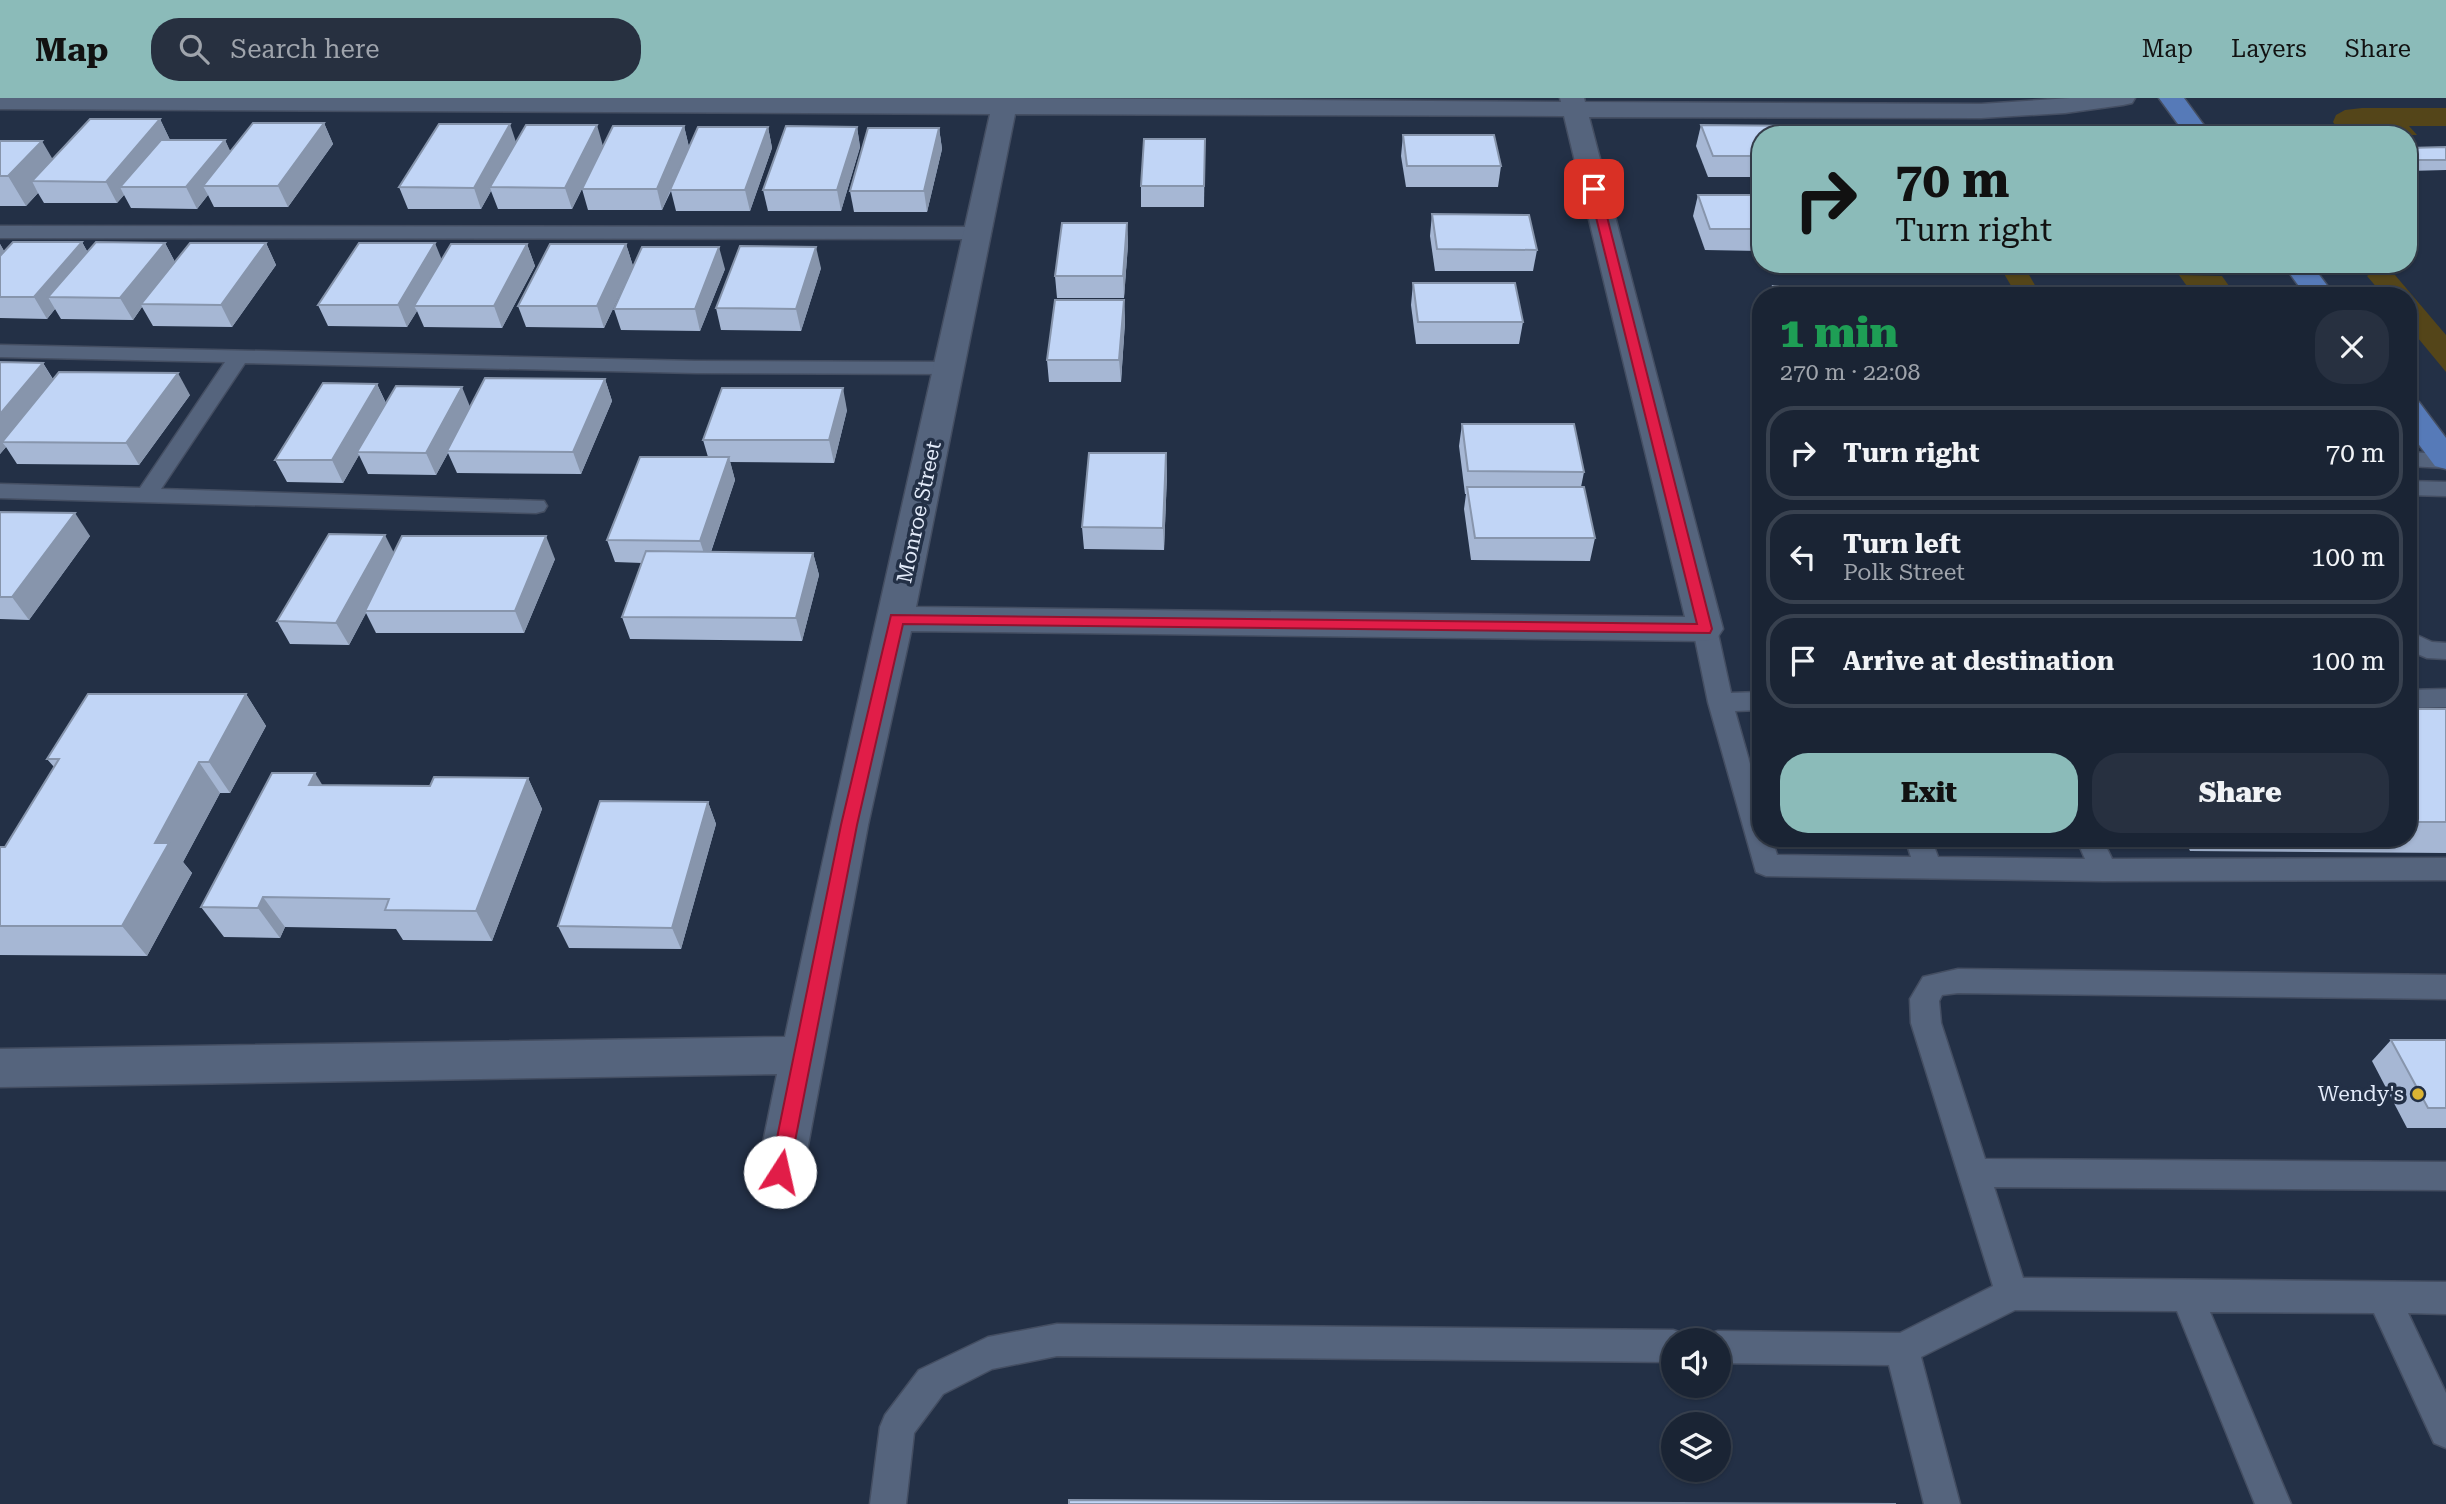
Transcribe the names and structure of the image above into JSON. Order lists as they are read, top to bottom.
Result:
{
  "streets": {
    "street": ["Monroe Street"]
  },
  "places": ["Wendy's"],
  "page": {
    "header": "Map",
    "search": "Search here",
    "nav": ["Map", "Layers", "Share"],
    "turn": ["70 m", "Turn right"],
    "heading": ["1 min", "270 m · 22:08"],
    "list": [
      {
        "name": "Turn right",
        "value": "70 m"
      },
      {
        "name": "Turn left",
        "note": "Polk Street",
        "value": "100 m"
      },
      {
        "name": "Arrive at destination",
        "value": "100 m"
      }
    ],
    "buttons": ["Exit", "Share"]
  }
}
